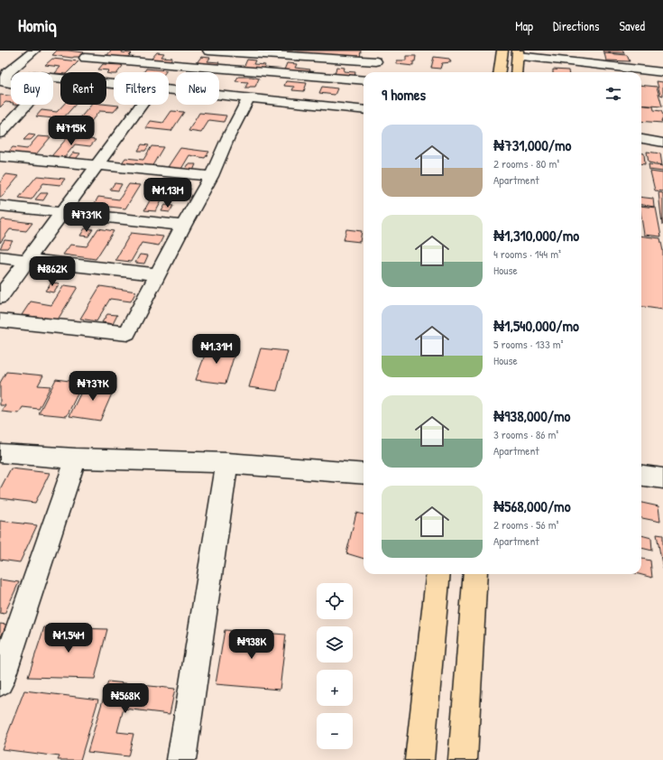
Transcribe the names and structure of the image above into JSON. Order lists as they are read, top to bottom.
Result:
{
  "page": {
    "header": "Homiq",
    "nav": ["Map", "Directions", "Saved"],
    "chip": [
      "Buy",
      "Rent",
      "Filters",
      "New"
    ],
    "heading": "9 homes",
    "price": [
      "₦715K",
      "₦1.13M",
      "₦731K",
      "₦862K",
      "₦1.31M",
      "₦737K",
      "₦1.54M",
      "₦938K",
      "₦568K"
    ],
    "list": [
      {
        "name": "₦731,000/mo",
        "note": "2 rooms · 80 m² · Apartment"
      },
      {
        "name": "₦1,310,000/mo",
        "note": "4 rooms · 144 m² · House"
      },
      {
        "name": "₦1,540,000/mo",
        "note": "5 rooms · 133 m² · House"
      },
      {
        "name": "₦938,000/mo",
        "note": "3 rooms · 86 m² · Apartment"
      },
      {
        "name": "₦568,000/mo",
        "note": "2 rooms · 56 m² · Apartment"
      }
    ],
    "map_buttons": ["+", "−"]
  }
}
